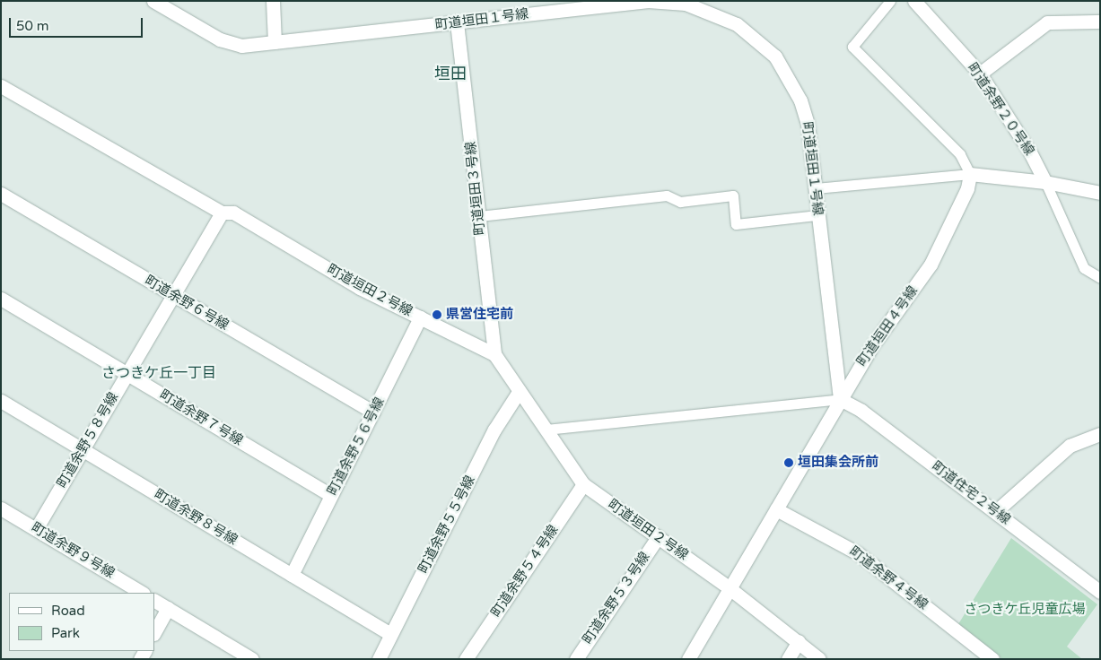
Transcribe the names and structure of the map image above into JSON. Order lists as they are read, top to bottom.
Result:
{
  "streets": {
    "street": [
      "町道垣田１号線",
      "町道余野２０号線",
      "町道垣田３号線",
      "町道垣田２号線",
      "町道余野６号線",
      "町道垣田４号線",
      "町道余野７号線",
      "町道余野５８号線",
      "町道余野５６号線",
      "町道住宅２号線",
      "町道余野８号線",
      "町道余野５５号線",
      "町道余野９号線",
      "町道余野５４号線",
      "町道余野４号線",
      "町道余野５３号線"
    ]
  },
  "crossings": [
    ["町道垣田１号線", "町道垣田３号線"],
    ["町道垣田１号線", "町道垣田４号線"],
    ["町道垣田１号線", "町道住宅２号線"],
    ["町道垣田３号線", "町道垣田２号線"],
    ["町道垣田２号線", "町道垣田４号線"],
    ["町道垣田２号線", "町道余野５８号線"],
    ["町道垣田２号線", "町道余野５６号線"],
    ["町道垣田２号線", "町道余野５５号線"],
    ["町道垣田２号線", "町道余野５４号線"],
    ["町道垣田２号線", "町道余野５３号線"],
    ["町道余野６号線", "町道余野５８号線"],
    ["町道余野６号線", "町道余野５６号線"],
    ["町道垣田４号線", "町道住宅２号線"],
    ["町道垣田４号線", "町道余野４号線"],
    ["町道余野７号線", "町道余野５８号線"],
    ["町道余野７号線", "町道余野５６号線"],
    ["町道余野５８号線", "町道余野８号線"],
    ["町道余野５８号線", "町道余野９号線"],
    ["町道余野５６号線", "町道余野８号線"],
    ["町道余野８号線", "町道余野５５号線"]
  ],
  "districts": ["垣田", "さつきケ丘一丁目"],
  "parks": ["さつきケ丘児童広場"],
  "places": ["県営住宅前", "垣田集会所前"],
  "legend": ["Road", "Park"],
  "scale_bar": "50 m"
}
